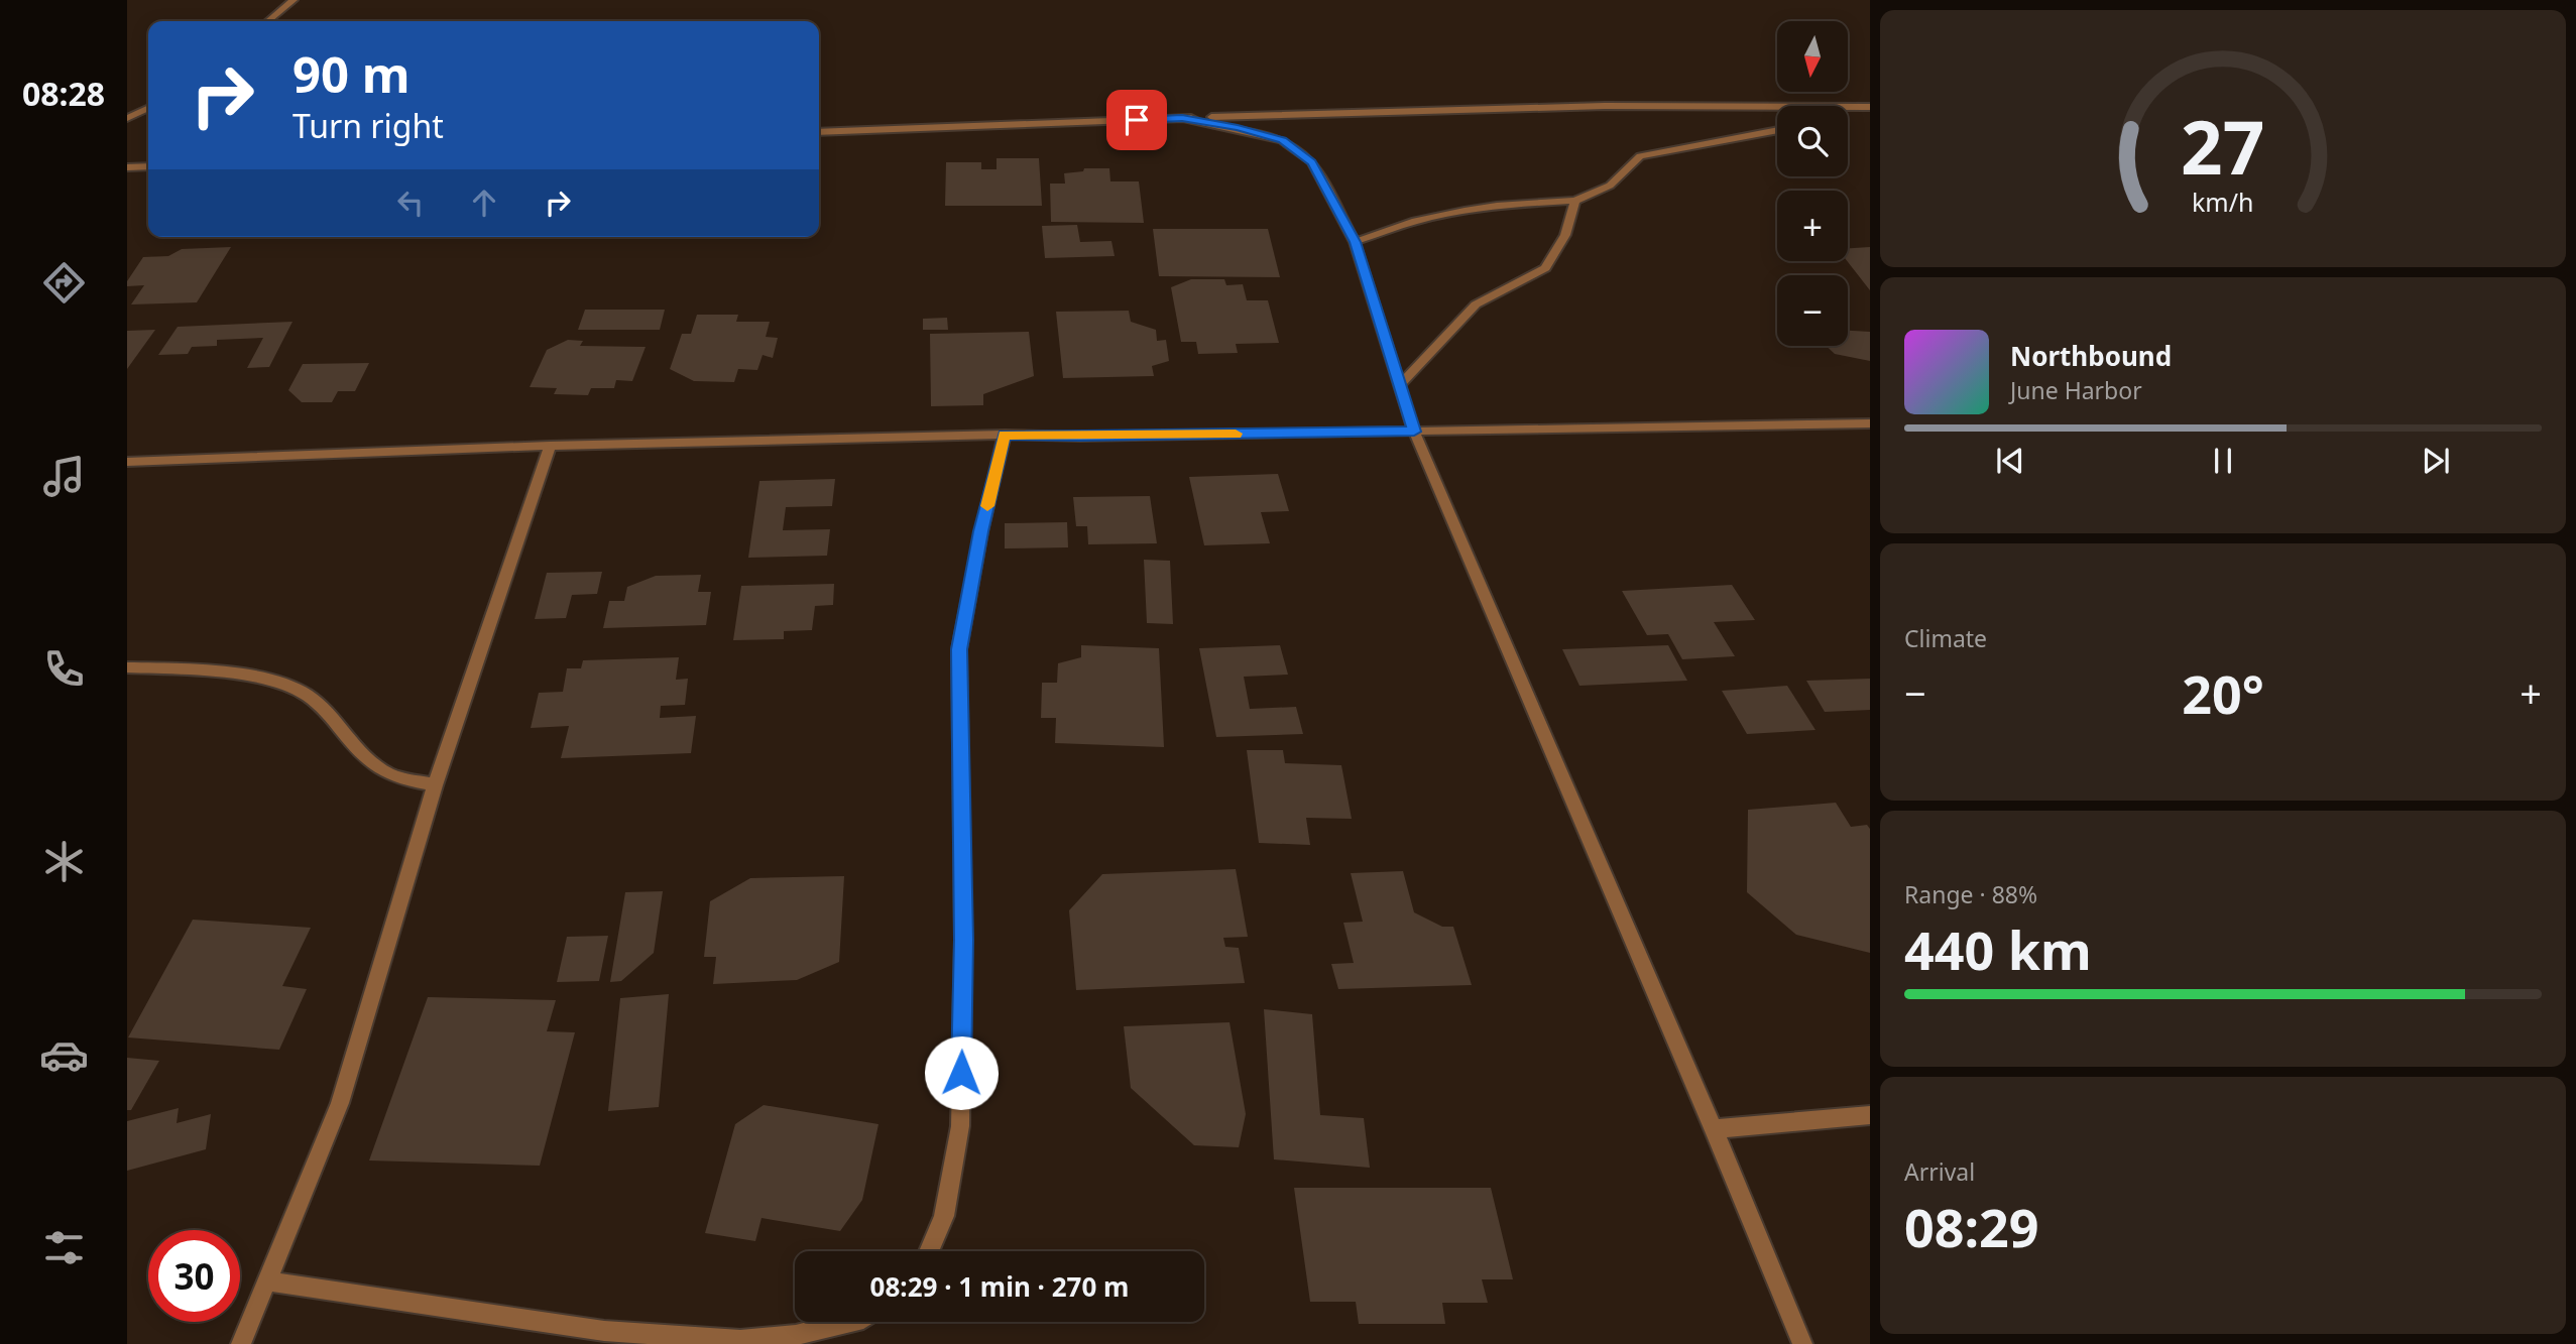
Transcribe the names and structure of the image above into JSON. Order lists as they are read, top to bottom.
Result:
{
  "north": "bottom",
  "page": {
    "tabs": "08:28",
    "map_buttons": ["+", "−"],
    "turn": ["90 m", "Turn right"],
    "song": ["Northbound", "June Harbor"],
    "tile": [
      "Climate",
      ["Range · 88%", "440 km"],
      ["Arrival", "08:29"]
    ],
    "heat": ["−", "20°", "+"],
    "limit": "30",
    "trip": "08:29 · 1 min · 270 m",
    "gauge": ["27", "km/h"]
  }
}
